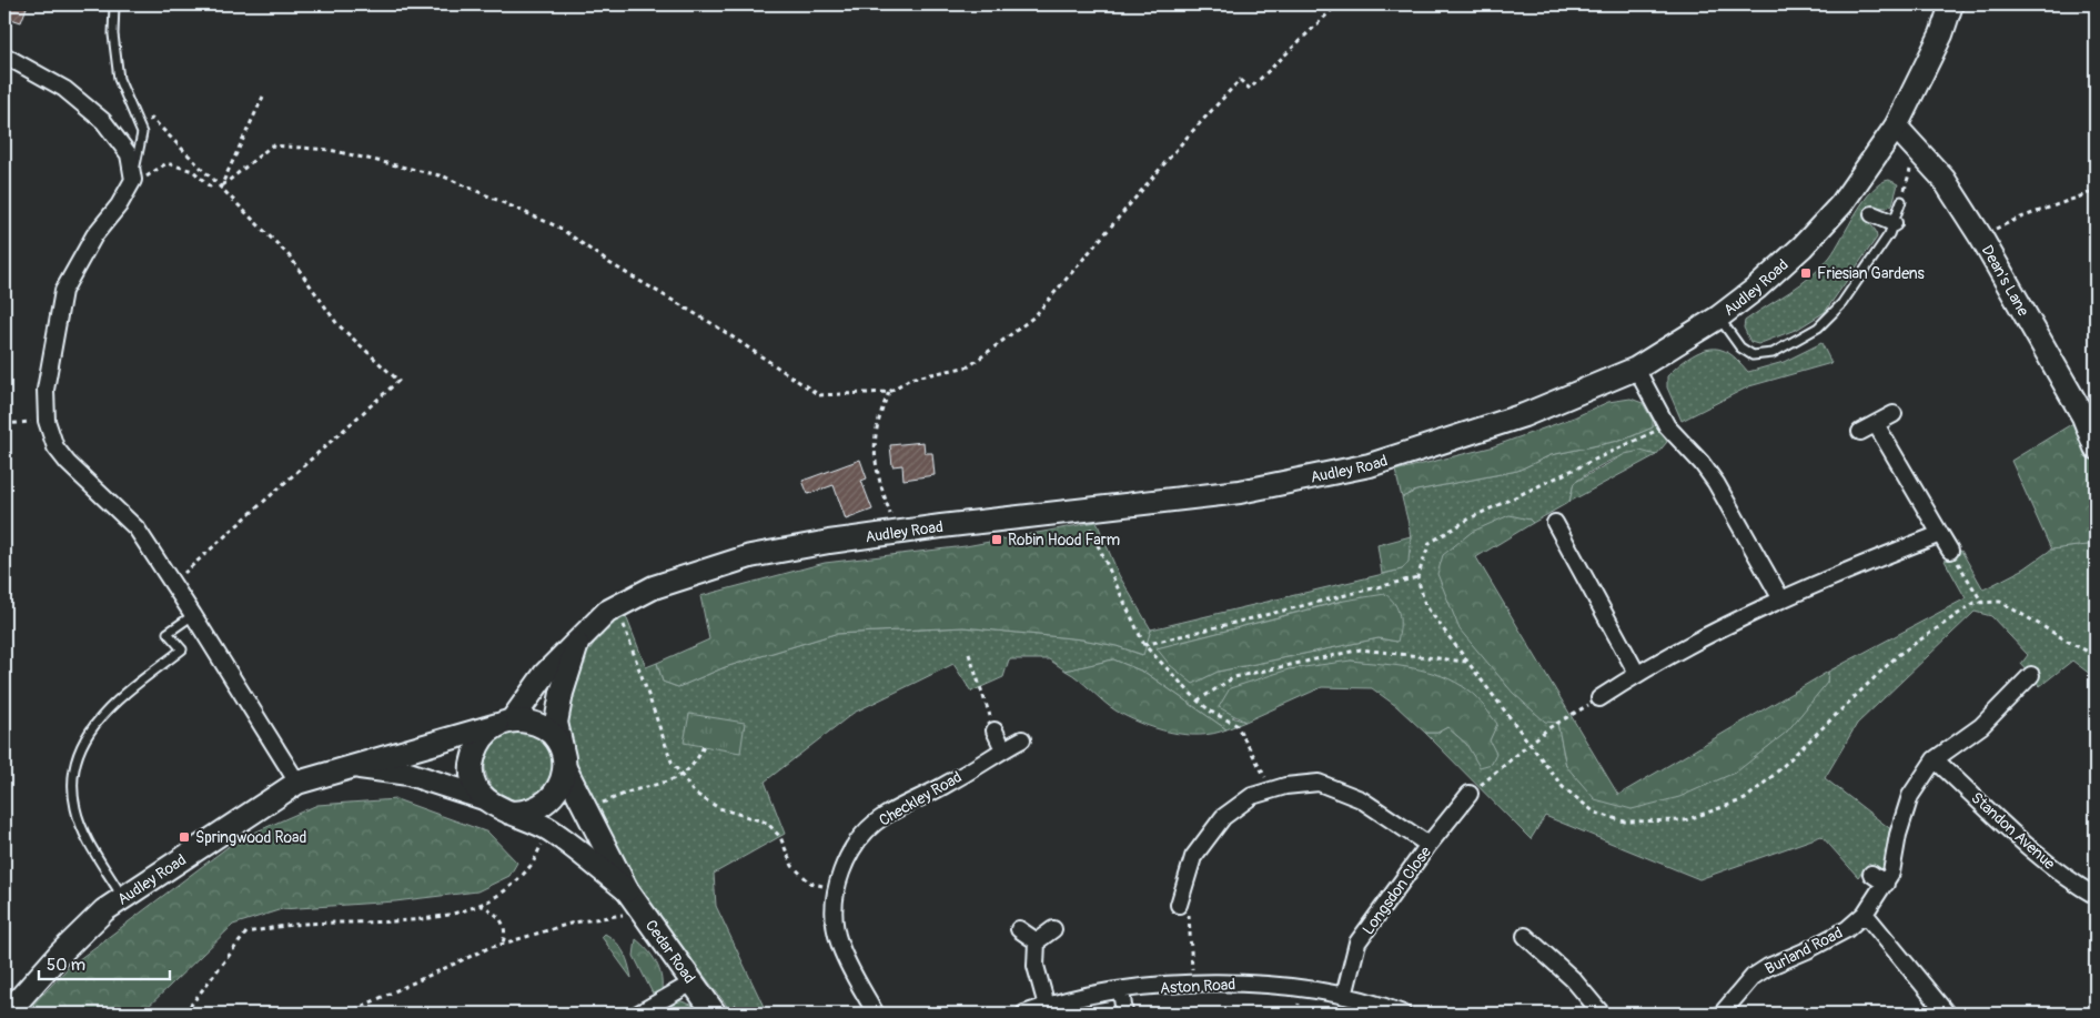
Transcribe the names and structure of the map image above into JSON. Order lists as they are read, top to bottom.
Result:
{
  "streets": {
    "main road": ["Dean's Lane", "Audley Road", "Cedar Road"],
    "street": [
      "Checkley Road",
      "Standon Avenue",
      "Longsdon Close",
      "Burland Road",
      "Aston Road"
    ]
  },
  "crossings": [
    ["Dean's Lane", "Audley Road"],
    ["Standon Avenue", "Burland Road"],
    ["Longsdon Close", "Aston Road"]
  ],
  "places": {
    "transit": ["Friesian Gardens", "Robin Hood Farm", "Springwood Road"]
  },
  "scale_bar": "50 m"
}
